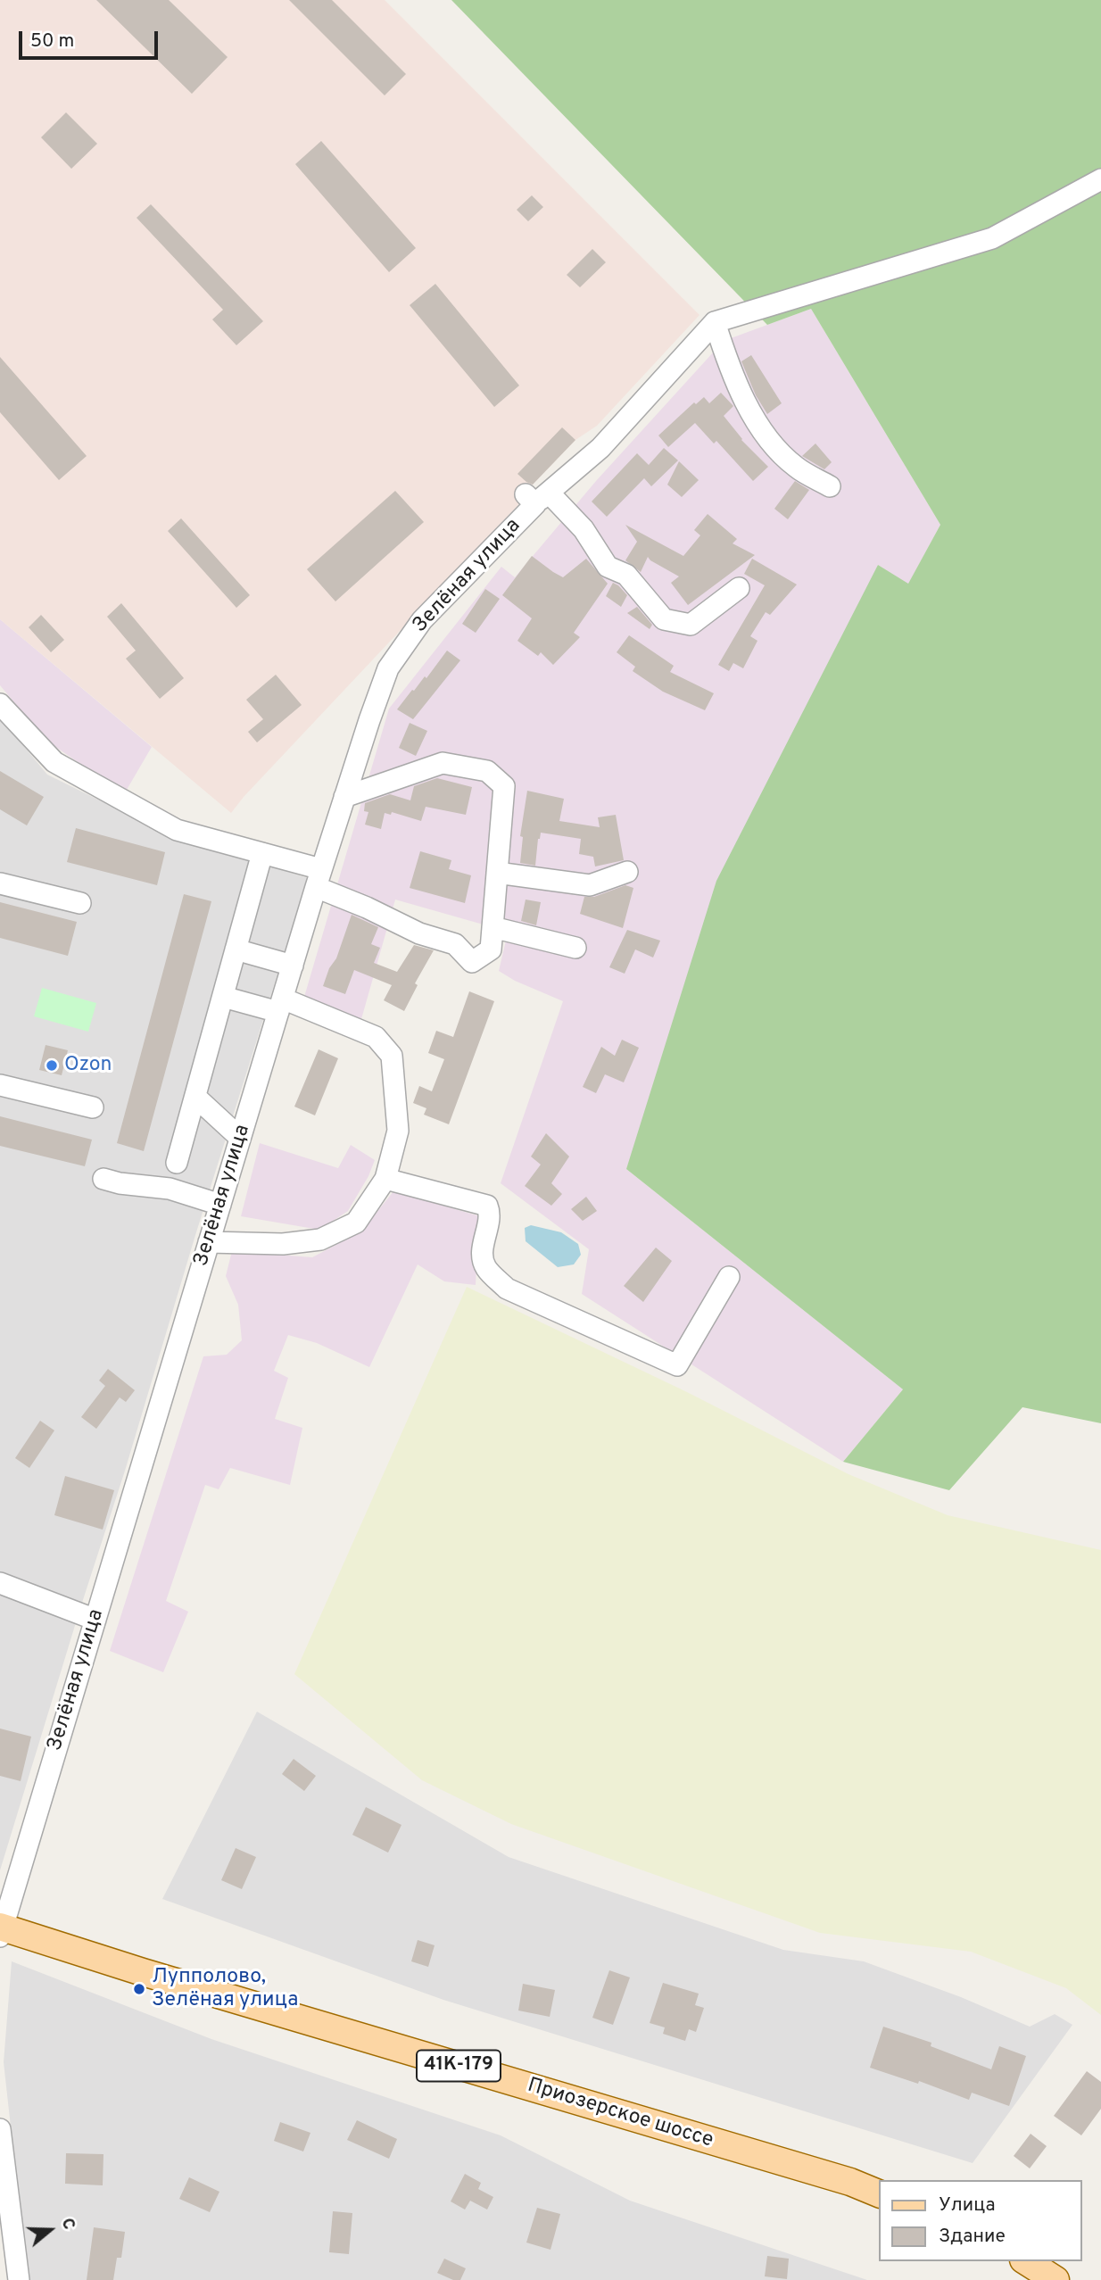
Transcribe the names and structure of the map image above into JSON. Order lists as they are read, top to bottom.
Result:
{
  "streets": {
    "main road": ["41К-179", "Приозерское шоссе"],
    "street": ["Зелёная улица"]
  },
  "crossings": [
    ["Зелёная улица", "Приозерское шоссе"]
  ],
  "places": ["Ozon", "Лупполово, Зелёная улица"],
  "legend": ["Улица", "Здание"],
  "scale_bar": "50 m",
  "north": "right"
}
